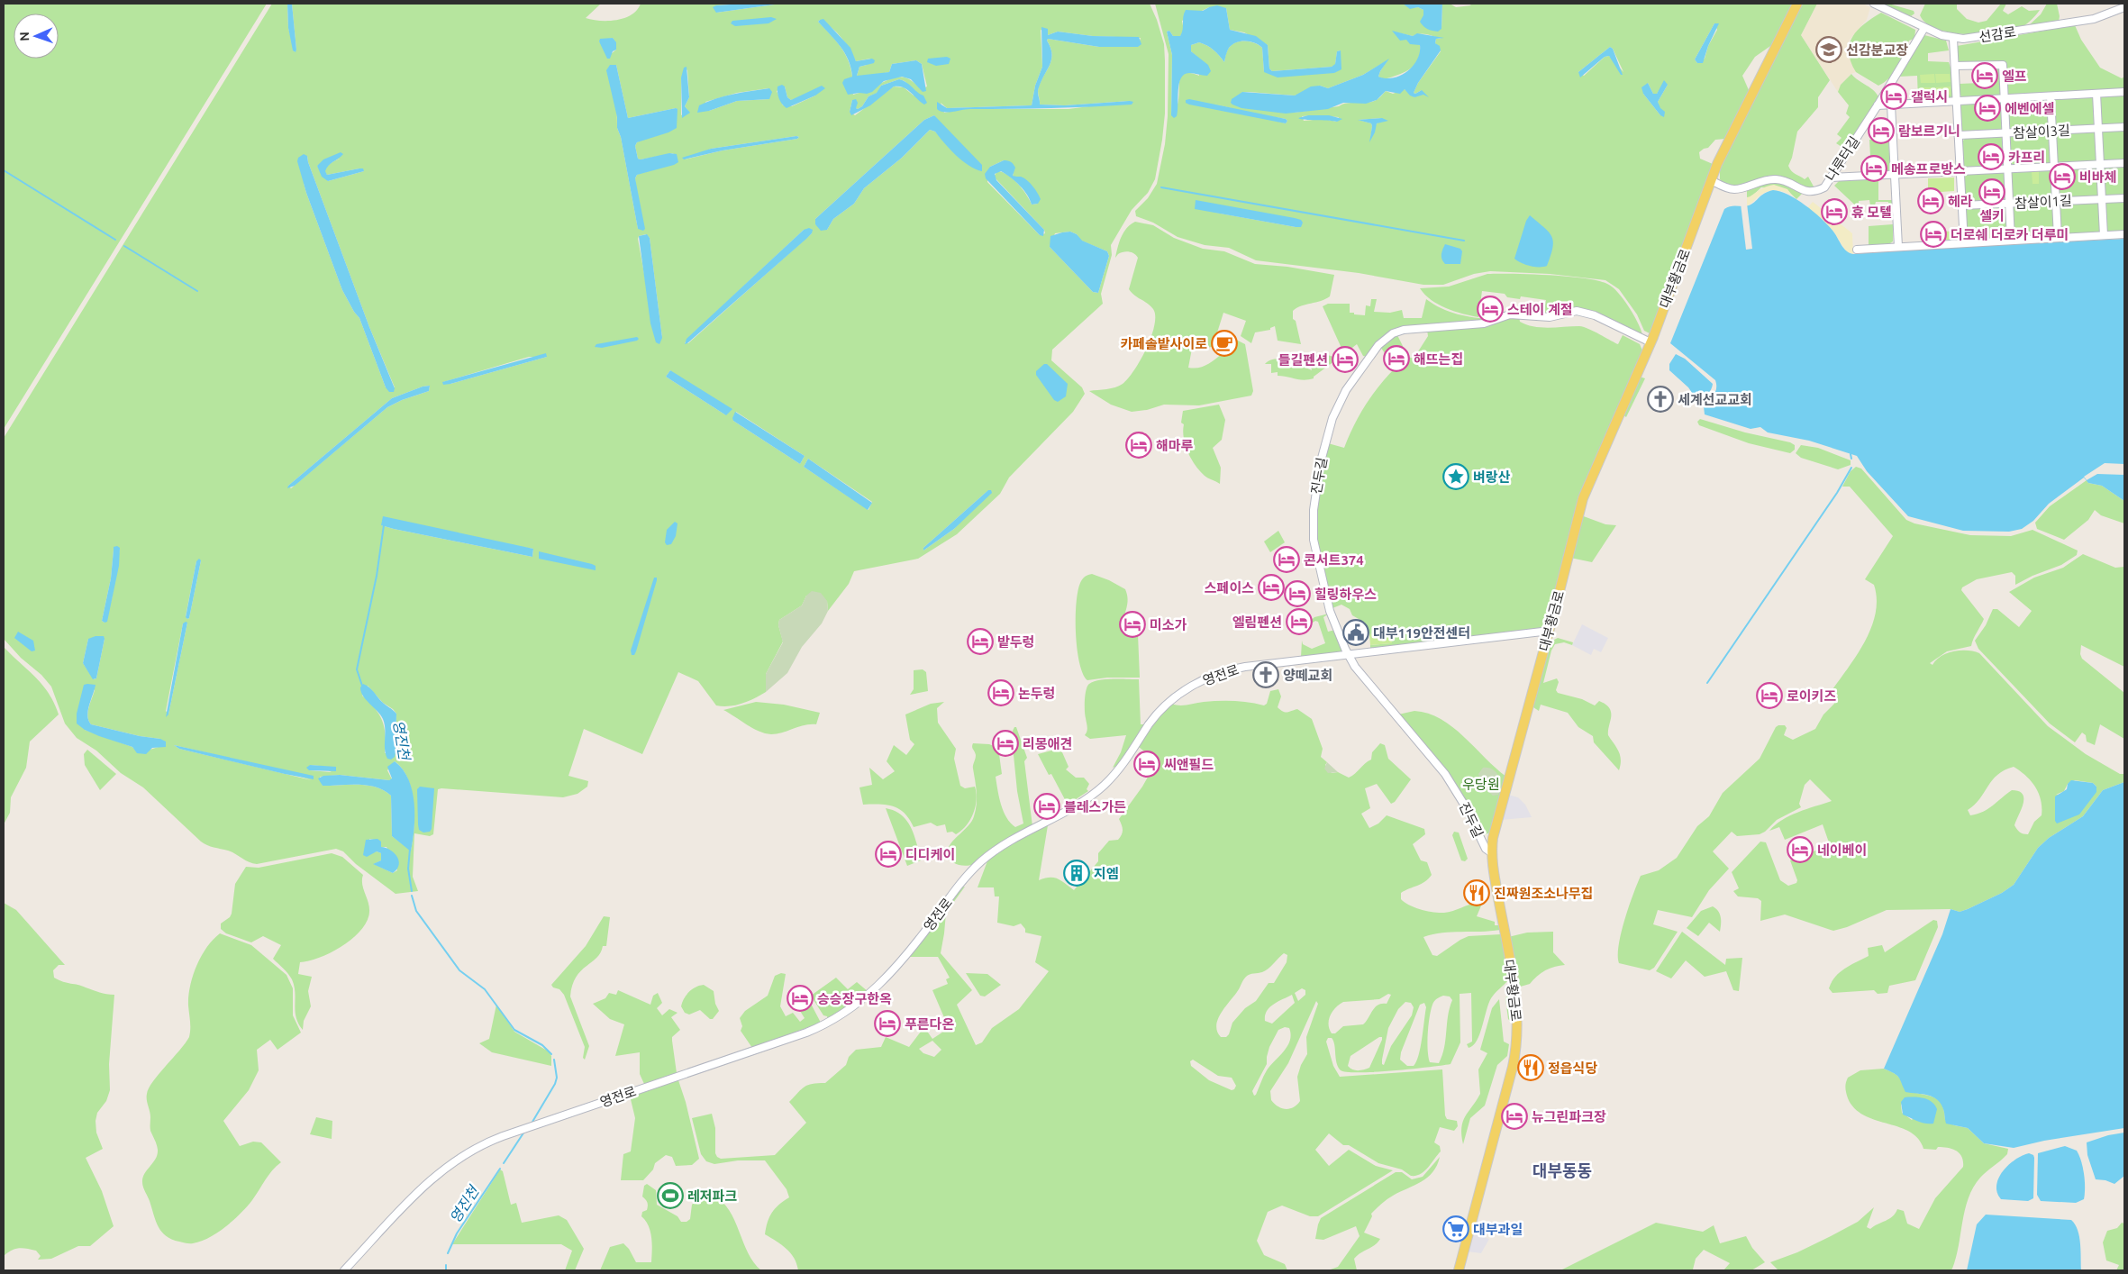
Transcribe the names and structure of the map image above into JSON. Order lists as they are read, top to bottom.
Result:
{
  "streets": {
    "main road": ["대부황금로"],
    "street": [
      "선감로",
      "참살이3길",
      "나루터길",
      "참살이1길",
      "진두길",
      "영전로"
    ]
  },
  "crossings": [
    ["선감로", "나루터길"],
    ["나루터길", "대부황금로"],
    ["대부황금로", "진두길"],
    ["대부황금로", "영전로"],
    ["진두길", "영전로"]
  ],
  "districts": ["대부동동"],
  "water": ["영진천"],
  "parks": ["우당원"],
  "places": {
    "school or university": ["선감분교장"],
    "hotel": [
      "엘프",
      "갤럭시",
      "에벤에셀",
      "람보르기니",
      "카프리",
      "메송프로방스",
      "비바체",
      "셀키",
      "헤라",
      "휴 모텔",
      "더로쉐 더로카 더루미",
      "스테이 계절",
      "해뜨는집",
      "들길펜션",
      "해마루",
      "콘서트374",
      "스페이스",
      "힐링하우스",
      "엘림펜션",
      "미소가",
      "밭두렁",
      "논두렁",
      "로이키즈",
      "리몽애견",
      "씨앤필드",
      "블레스가든",
      "네이베이",
      "디디케이",
      "승승장구한옥",
      "푸른다온",
      "뉴그린파크장"
    ],
    "cafe": ["카페솔밭사이로"],
    "church": ["세계선교교회", "양떼교회"],
    "place": ["벼랑산"],
    "public building": ["대부119안전센터"],
    "building": ["지엠"],
    "restaurant": ["진짜원조소나무집", "정읍식당"],
    "sports": ["레저파크"],
    "supermarket": ["대부과일"]
  },
  "north": "left"
}
